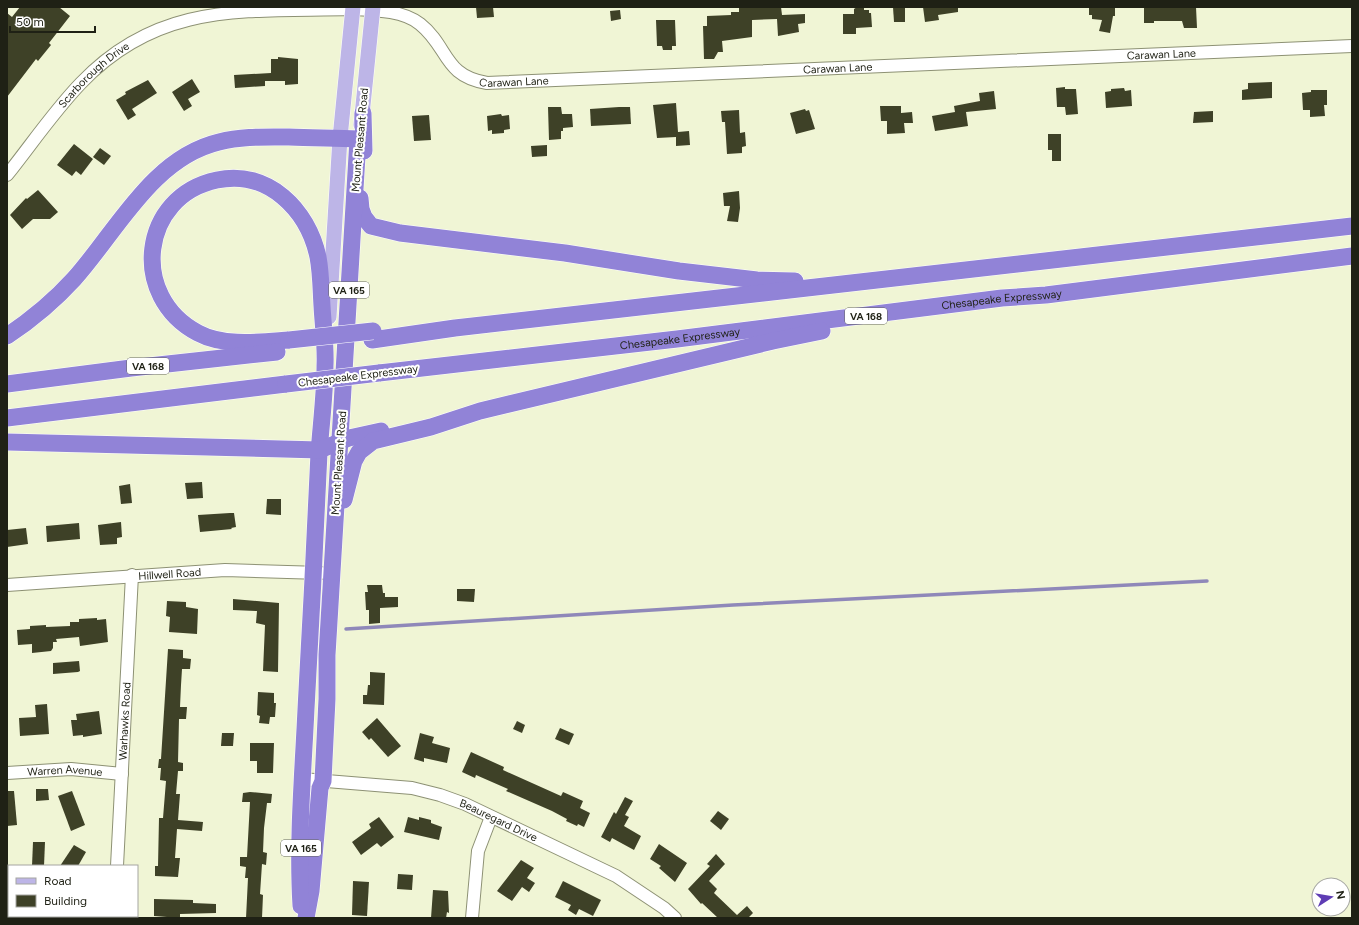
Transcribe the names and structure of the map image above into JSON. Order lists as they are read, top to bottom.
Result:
{
  "streets": {
    "highway": [
      "Mount Pleasant Road",
      "VA 165",
      "Chesapeake Expressway",
      "VA 168"
    ],
    "street": [
      "Carawan Lane",
      "Scarborough Drive",
      "Hillwell Road",
      "Warhawks Road",
      "Warren Avenue",
      "Beauregard Drive"
    ]
  },
  "crossings": [
    ["Carawan Lane", "Scarborough Drive"],
    ["Carawan Lane", "Mount Pleasant Road"],
    ["Scarborough Drive", "Mount Pleasant Road"],
    ["Mount Pleasant Road", "Hillwell Road"],
    ["Mount Pleasant Road", "Beauregard Drive"],
    ["Hillwell Road", "Warhawks Road"],
    ["Warhawks Road", "Warren Avenue"]
  ],
  "legend": ["Road", "Building"],
  "scale_bar": "50 m",
  "north": "right"
}
